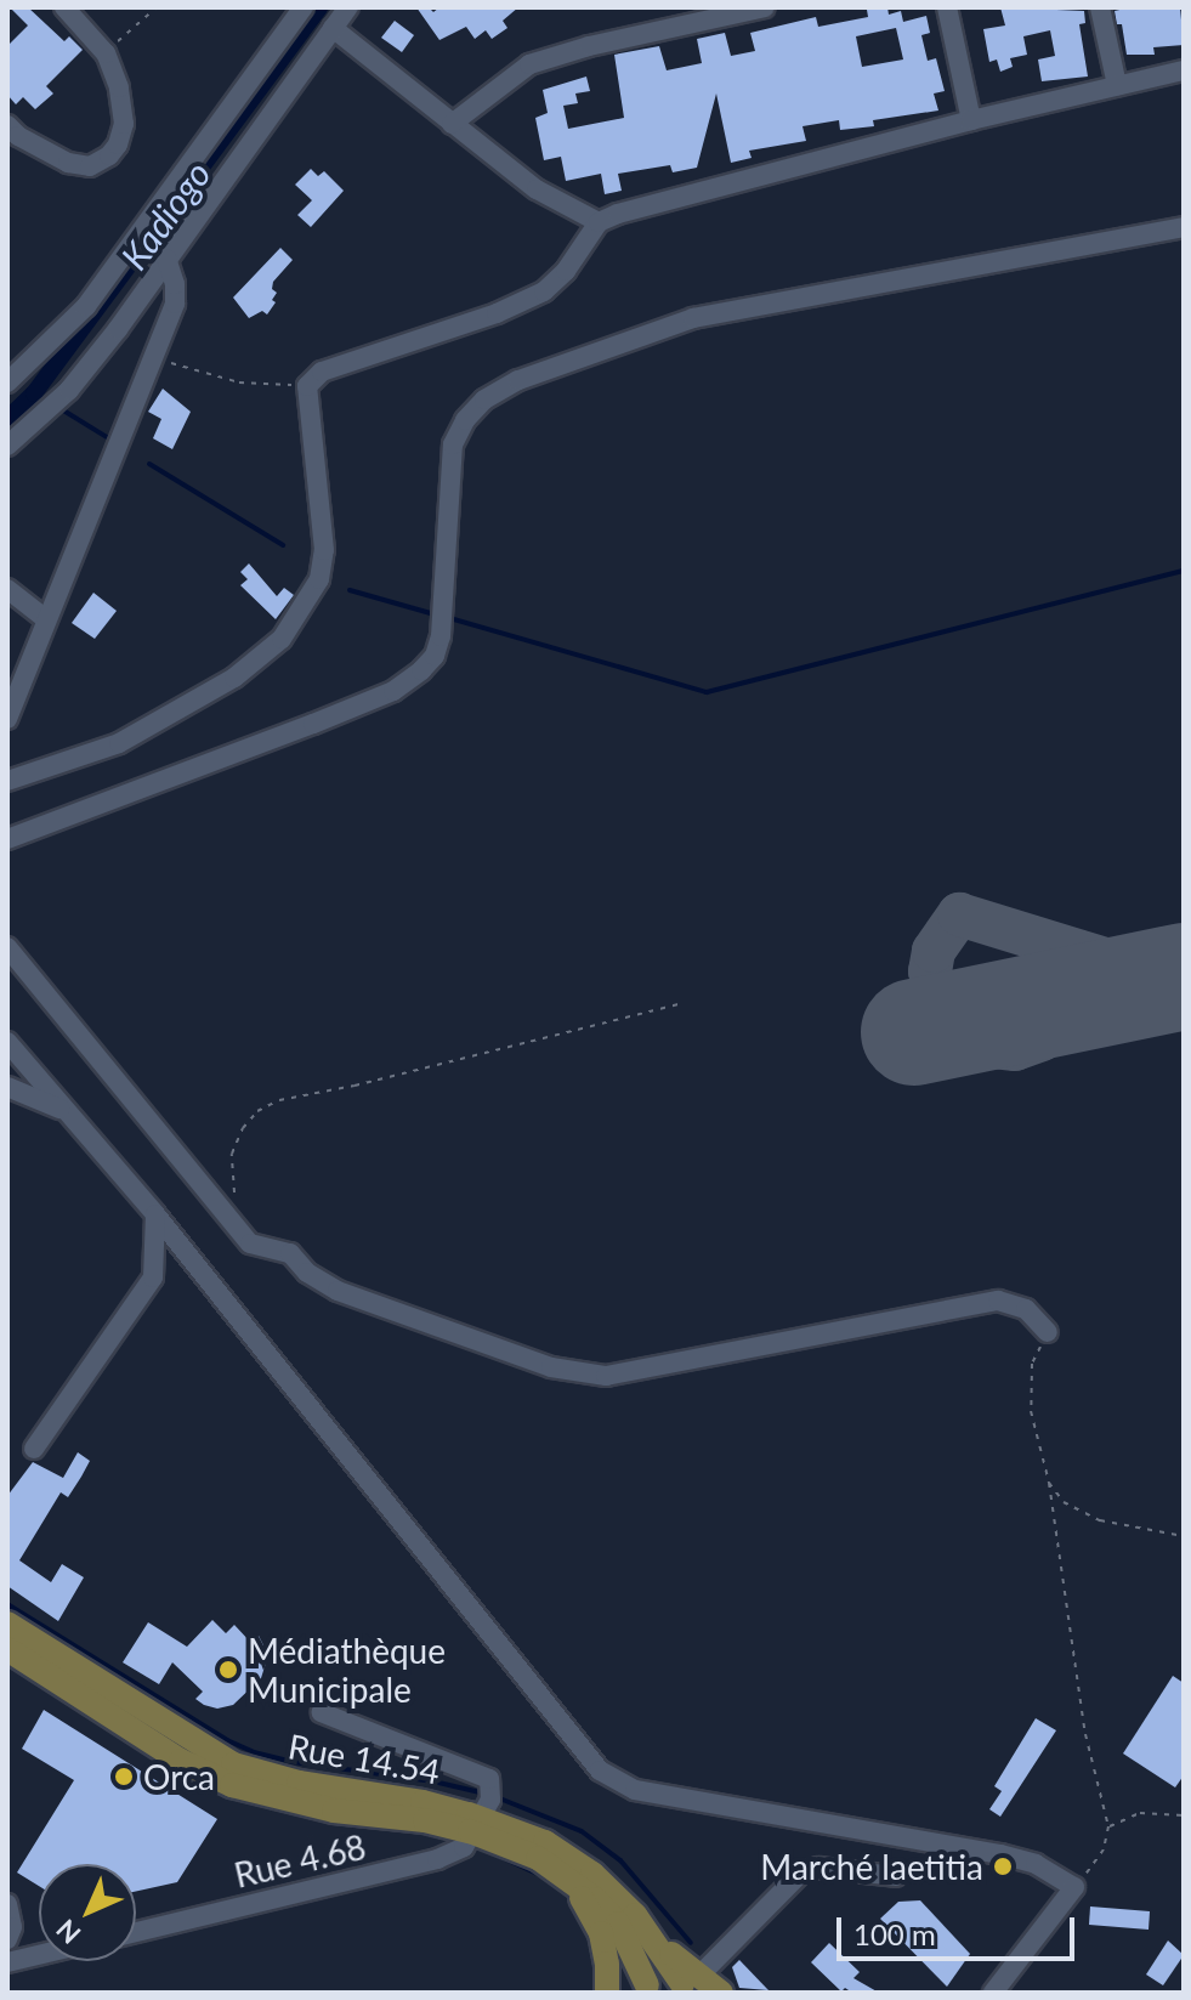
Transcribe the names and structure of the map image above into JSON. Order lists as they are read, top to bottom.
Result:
{
  "streets": {
    "main road": ["Rue 14.54"],
    "street": ["Rue 4.68"]
  },
  "crossings": [
    ["Rue 14.54", "Rue 4.68"]
  ],
  "water": ["Kadiogo"],
  "places": ["Médiathèque Municipale", "Orca", "Marché laetitia"],
  "scale_bar": "100 m",
  "north": "bottom left"
}
